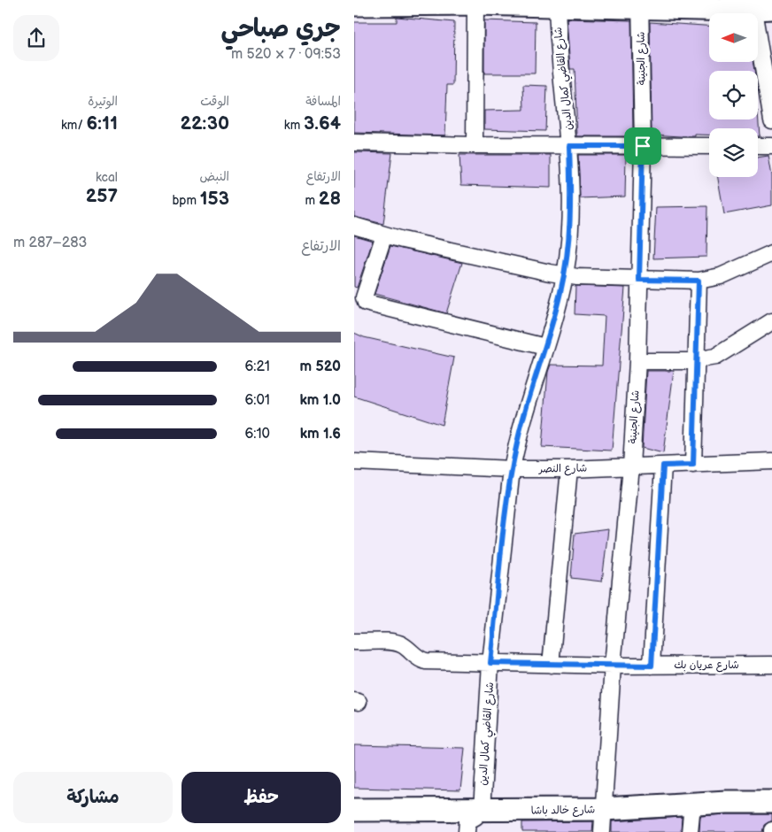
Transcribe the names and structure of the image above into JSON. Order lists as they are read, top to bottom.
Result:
{
  "streets": {
    "street": [
      "شارع الجنينة",
      "شارع القاضي كمال الدين",
      "شارع النصر",
      "شارع عريان بك",
      "شارع خالد باشا"
    ]
  },
  "crossings": [
    ["شارع الجنينة", "شارع النصر"],
    ["شارع الجنينة", "شارع عريان بك"],
    ["شارع الجنينة", "شارع خالد باشا"],
    ["شارع القاضي كمال الدين", "شارع النصر"],
    ["شارع القاضي كمال الدين", "شارع عريان بك"],
    ["شارع القاضي كمال الدين", "شارع خالد باشا"]
  ],
  "north": "left",
  "page": {
    "heading": ["جري صباحي", "09:53 · 7 × 520 m"],
    "stats": [
      ["المسافة", "3.64 km"],
      ["الوقت", "22:30"],
      ["الوتيرة", "6:11 /km"],
      ["الارتفاع", "28 m"],
      ["النبض", "153 bpm"],
      ["kcal", "257"]
    ],
    "chart": ["الارتفاع", "283–287 m"],
    "list": [
      {
        "name": "520 m",
        "note": "6:21"
      },
      {
        "name": "1.0 km",
        "note": "6:01"
      },
      {
        "name": "1.6 km",
        "note": "6:10"
      }
    ],
    "buttons": ["حفظ", "مشاركة"]
  }
}
